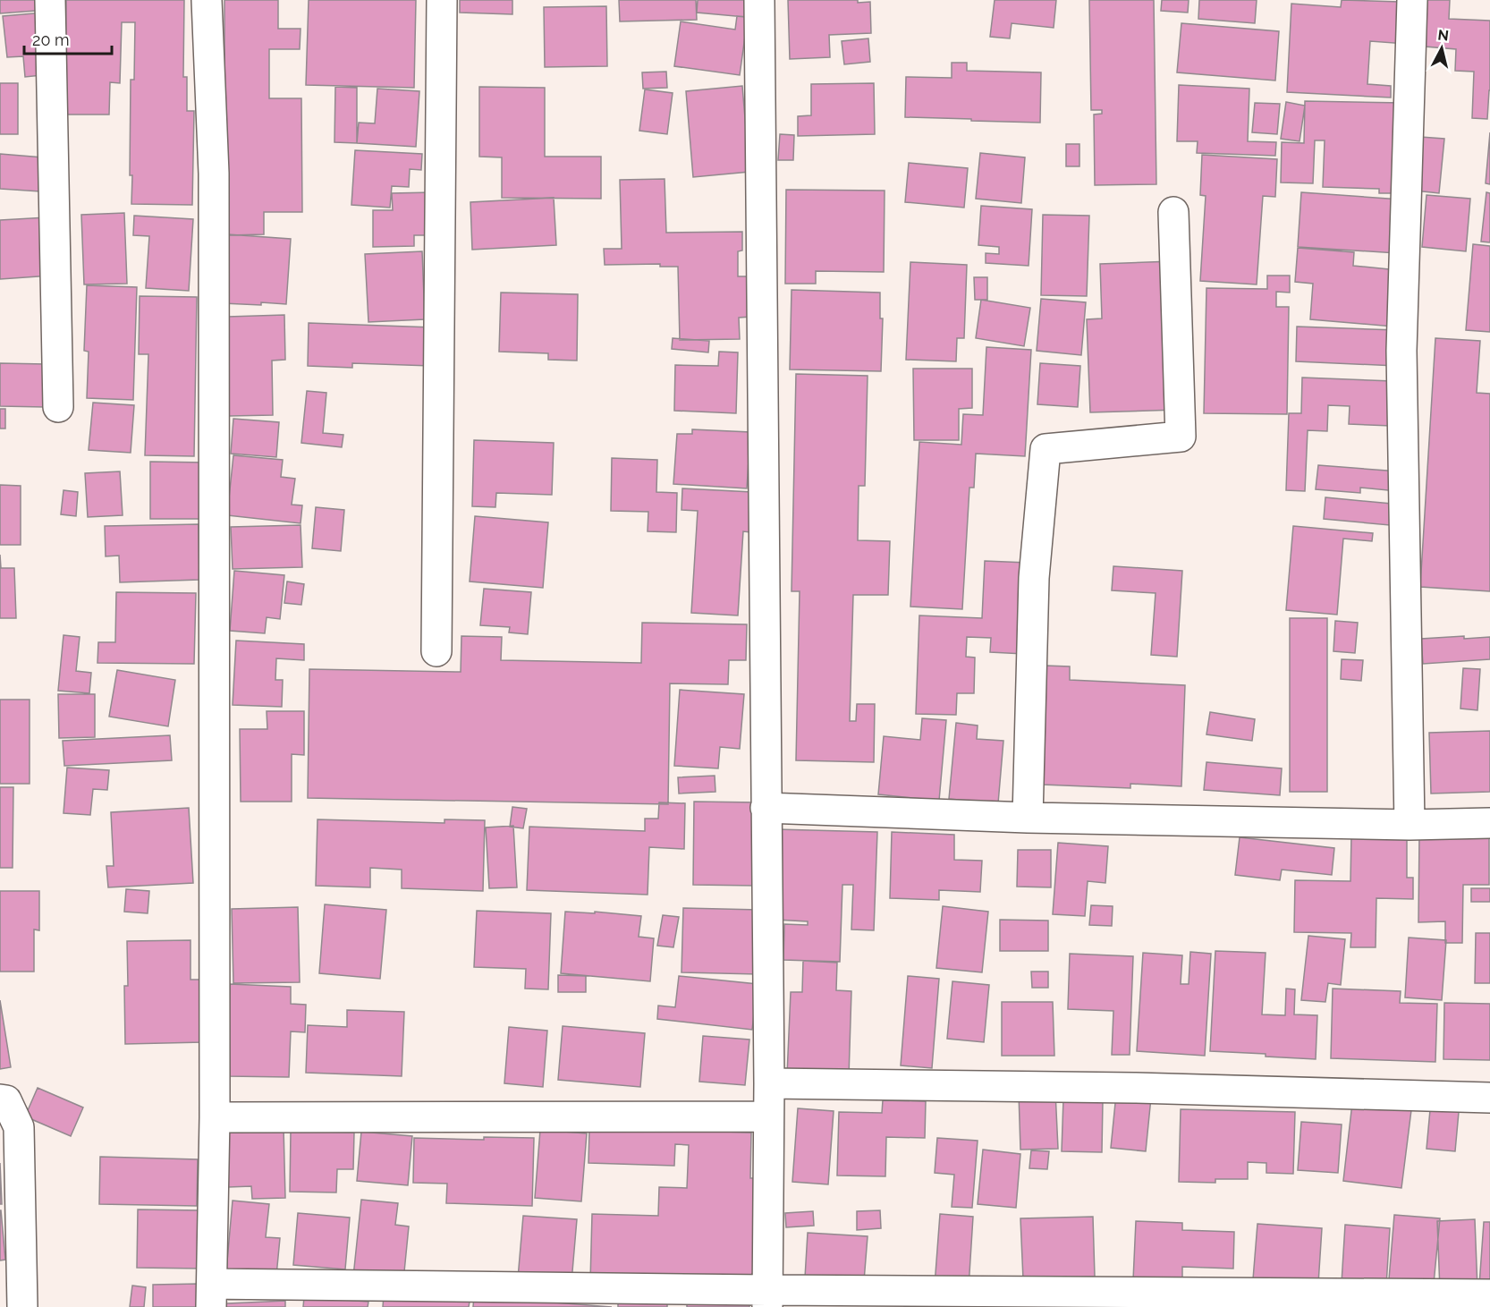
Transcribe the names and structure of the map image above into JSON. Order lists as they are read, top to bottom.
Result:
{
  "scale_bar": "20 m",
  "north": "top"
}
